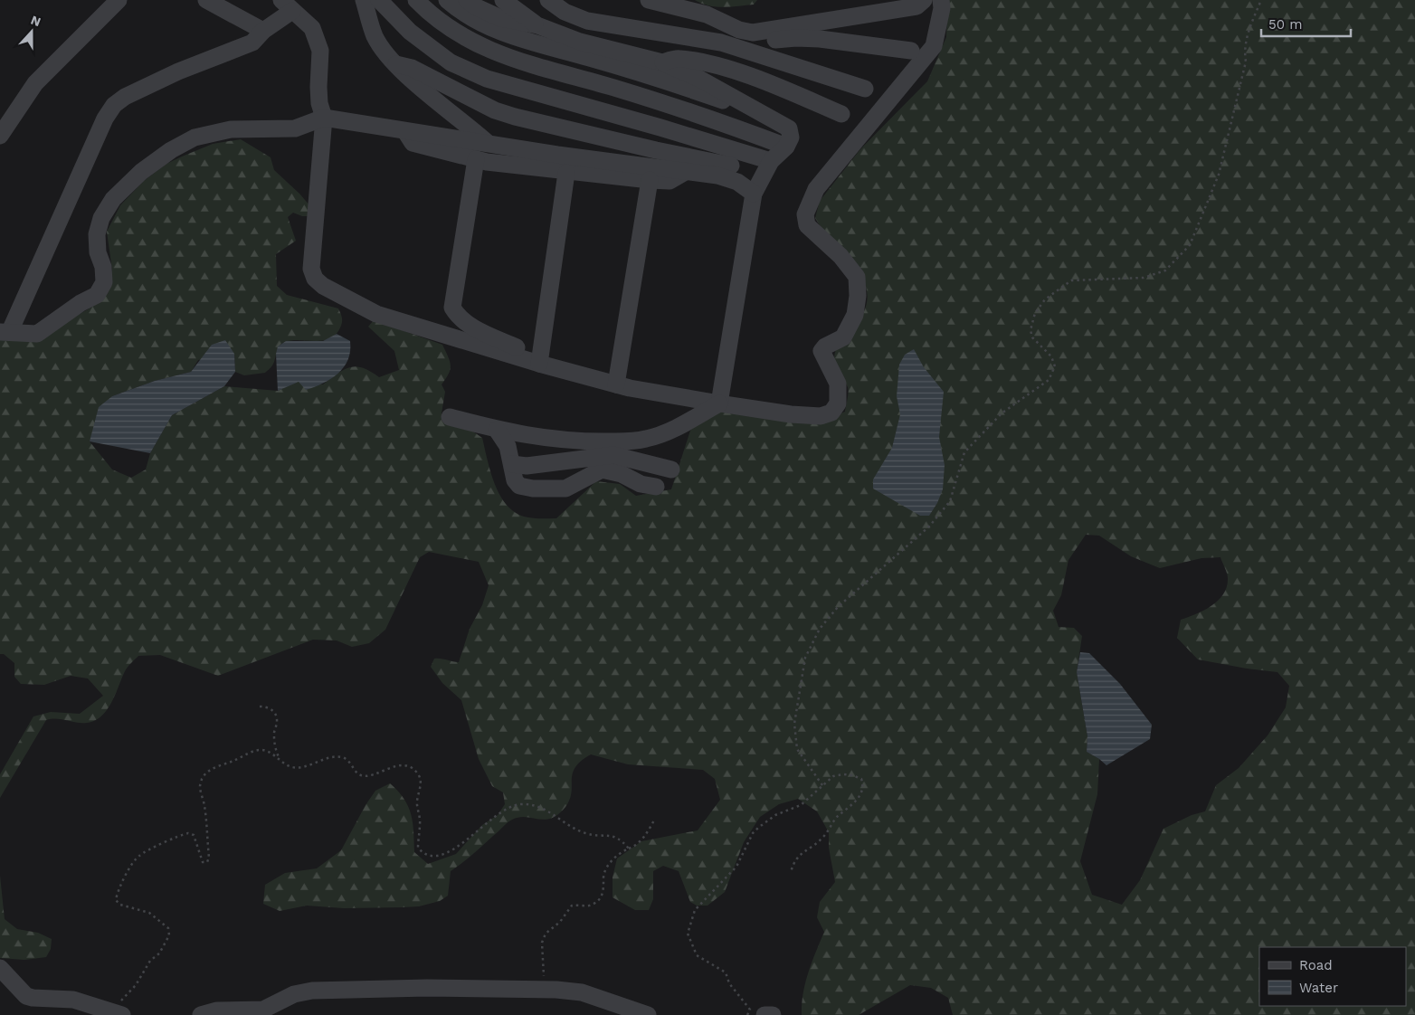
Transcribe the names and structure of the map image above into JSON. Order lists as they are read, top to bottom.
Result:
{
  "legend": ["Road", "Water"],
  "scale_bar": "50 m",
  "north": "top"
}
